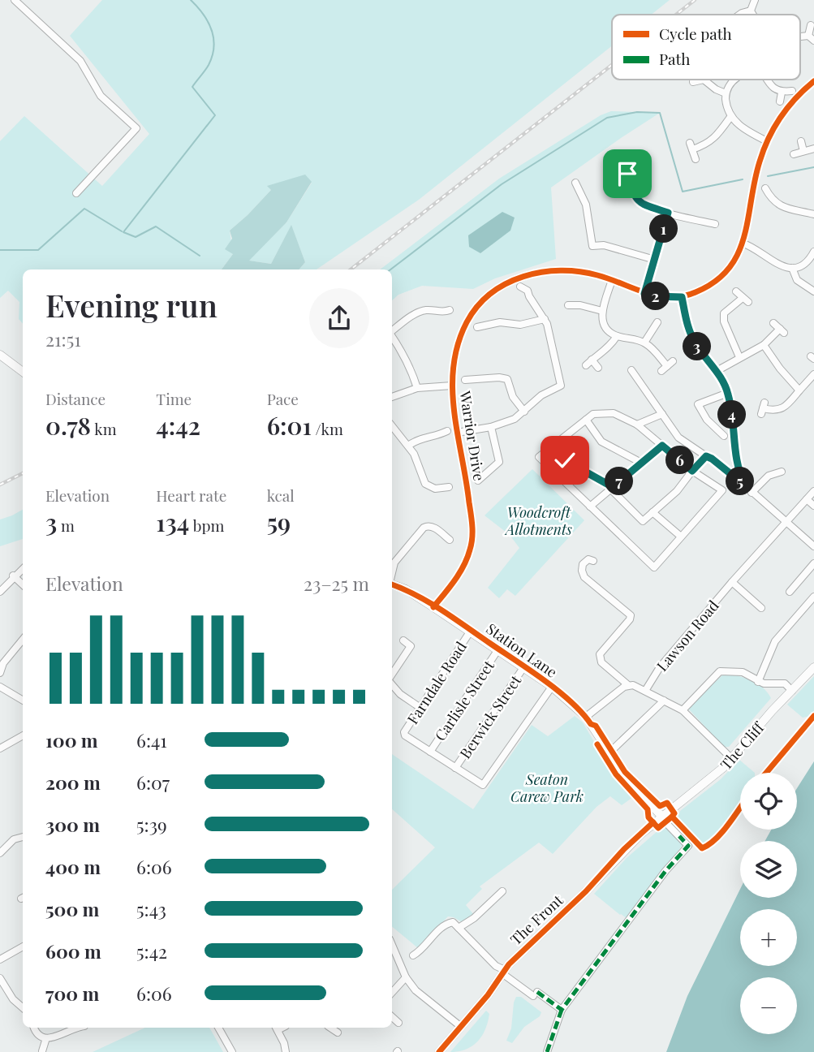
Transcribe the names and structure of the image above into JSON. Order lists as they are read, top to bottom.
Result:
{
  "streets": {
    "main road": ["Station Lane", "The Cliff", "The Front"],
    "street": [
      "Warrior Drive",
      "Lawson Road",
      "Farndale Road",
      "Carlisle Street",
      "Berwick Street"
    ]
  },
  "crossings": [
    ["Warrior Drive", "Station Lane"],
    ["Station Lane", "Farndale Road"],
    ["Station Lane", "Carlisle Street"],
    ["Station Lane", "Berwick Street"],
    ["Station Lane", "The Cliff"],
    ["Station Lane", "The Front"],
    ["Farndale Road", "Carlisle Street"],
    ["The Cliff", "The Front"]
  ],
  "parks": ["Woodcroft Allotments", "Seaton Carew Park"],
  "legend": ["Cycle path", "Path"],
  "page": {
    "pins": [
      "1",
      "2",
      "3",
      "4",
      "6",
      "5",
      "7"
    ],
    "heading": ["Evening run", "21:51"],
    "stats": [
      ["Distance", "0.78 km"],
      ["Time", "4:42"],
      ["Pace", "6:01 /km"],
      ["Elevation", "3 m"],
      ["Heart rate", "134 bpm"],
      ["kcal", "59"]
    ],
    "chart": ["Elevation", "23–25 m"],
    "list": [
      {
        "name": "100 m",
        "note": "6:41"
      },
      {
        "name": "200 m",
        "note": "6:07"
      },
      {
        "name": "300 m",
        "note": "5:39"
      },
      {
        "name": "400 m",
        "note": "6:06"
      },
      {
        "name": "500 m",
        "note": "5:43"
      },
      {
        "name": "600 m",
        "note": "5:42"
      },
      {
        "name": "700 m",
        "note": "6:06"
      }
    ],
    "map_buttons": ["+", "−"]
  }
}
